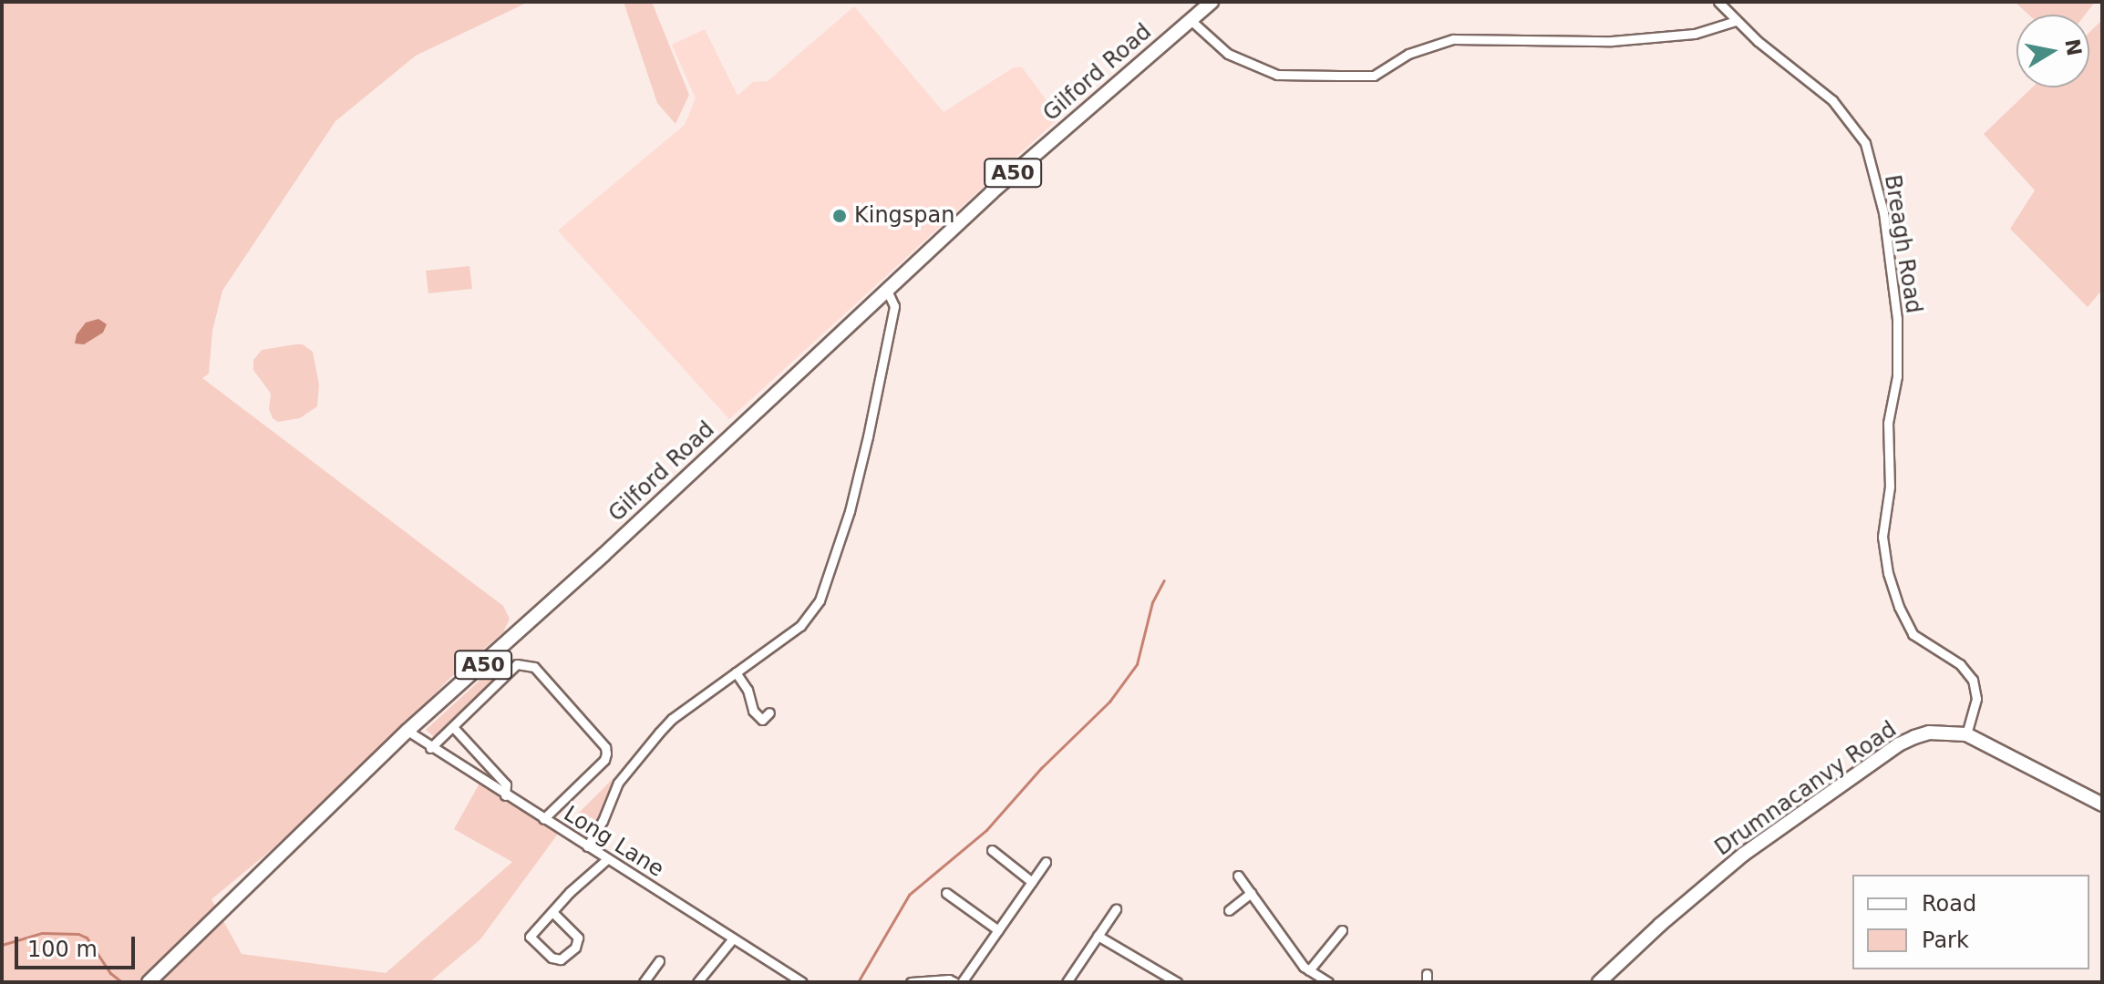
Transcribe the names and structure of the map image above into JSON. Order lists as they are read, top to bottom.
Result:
{
  "streets": {
    "main road": ["Gilford Road", "A50", "Drumnacanvy Road"],
    "street": ["Breagh Road", "Long Lane"]
  },
  "crossings": [
    ["Gilford Road", "Long Lane"],
    ["Breagh Road", "Drumnacanvy Road"]
  ],
  "places": ["Kingspan"],
  "legend": ["Road", "Park"],
  "scale_bar": "100 m",
  "north": "right"
}
